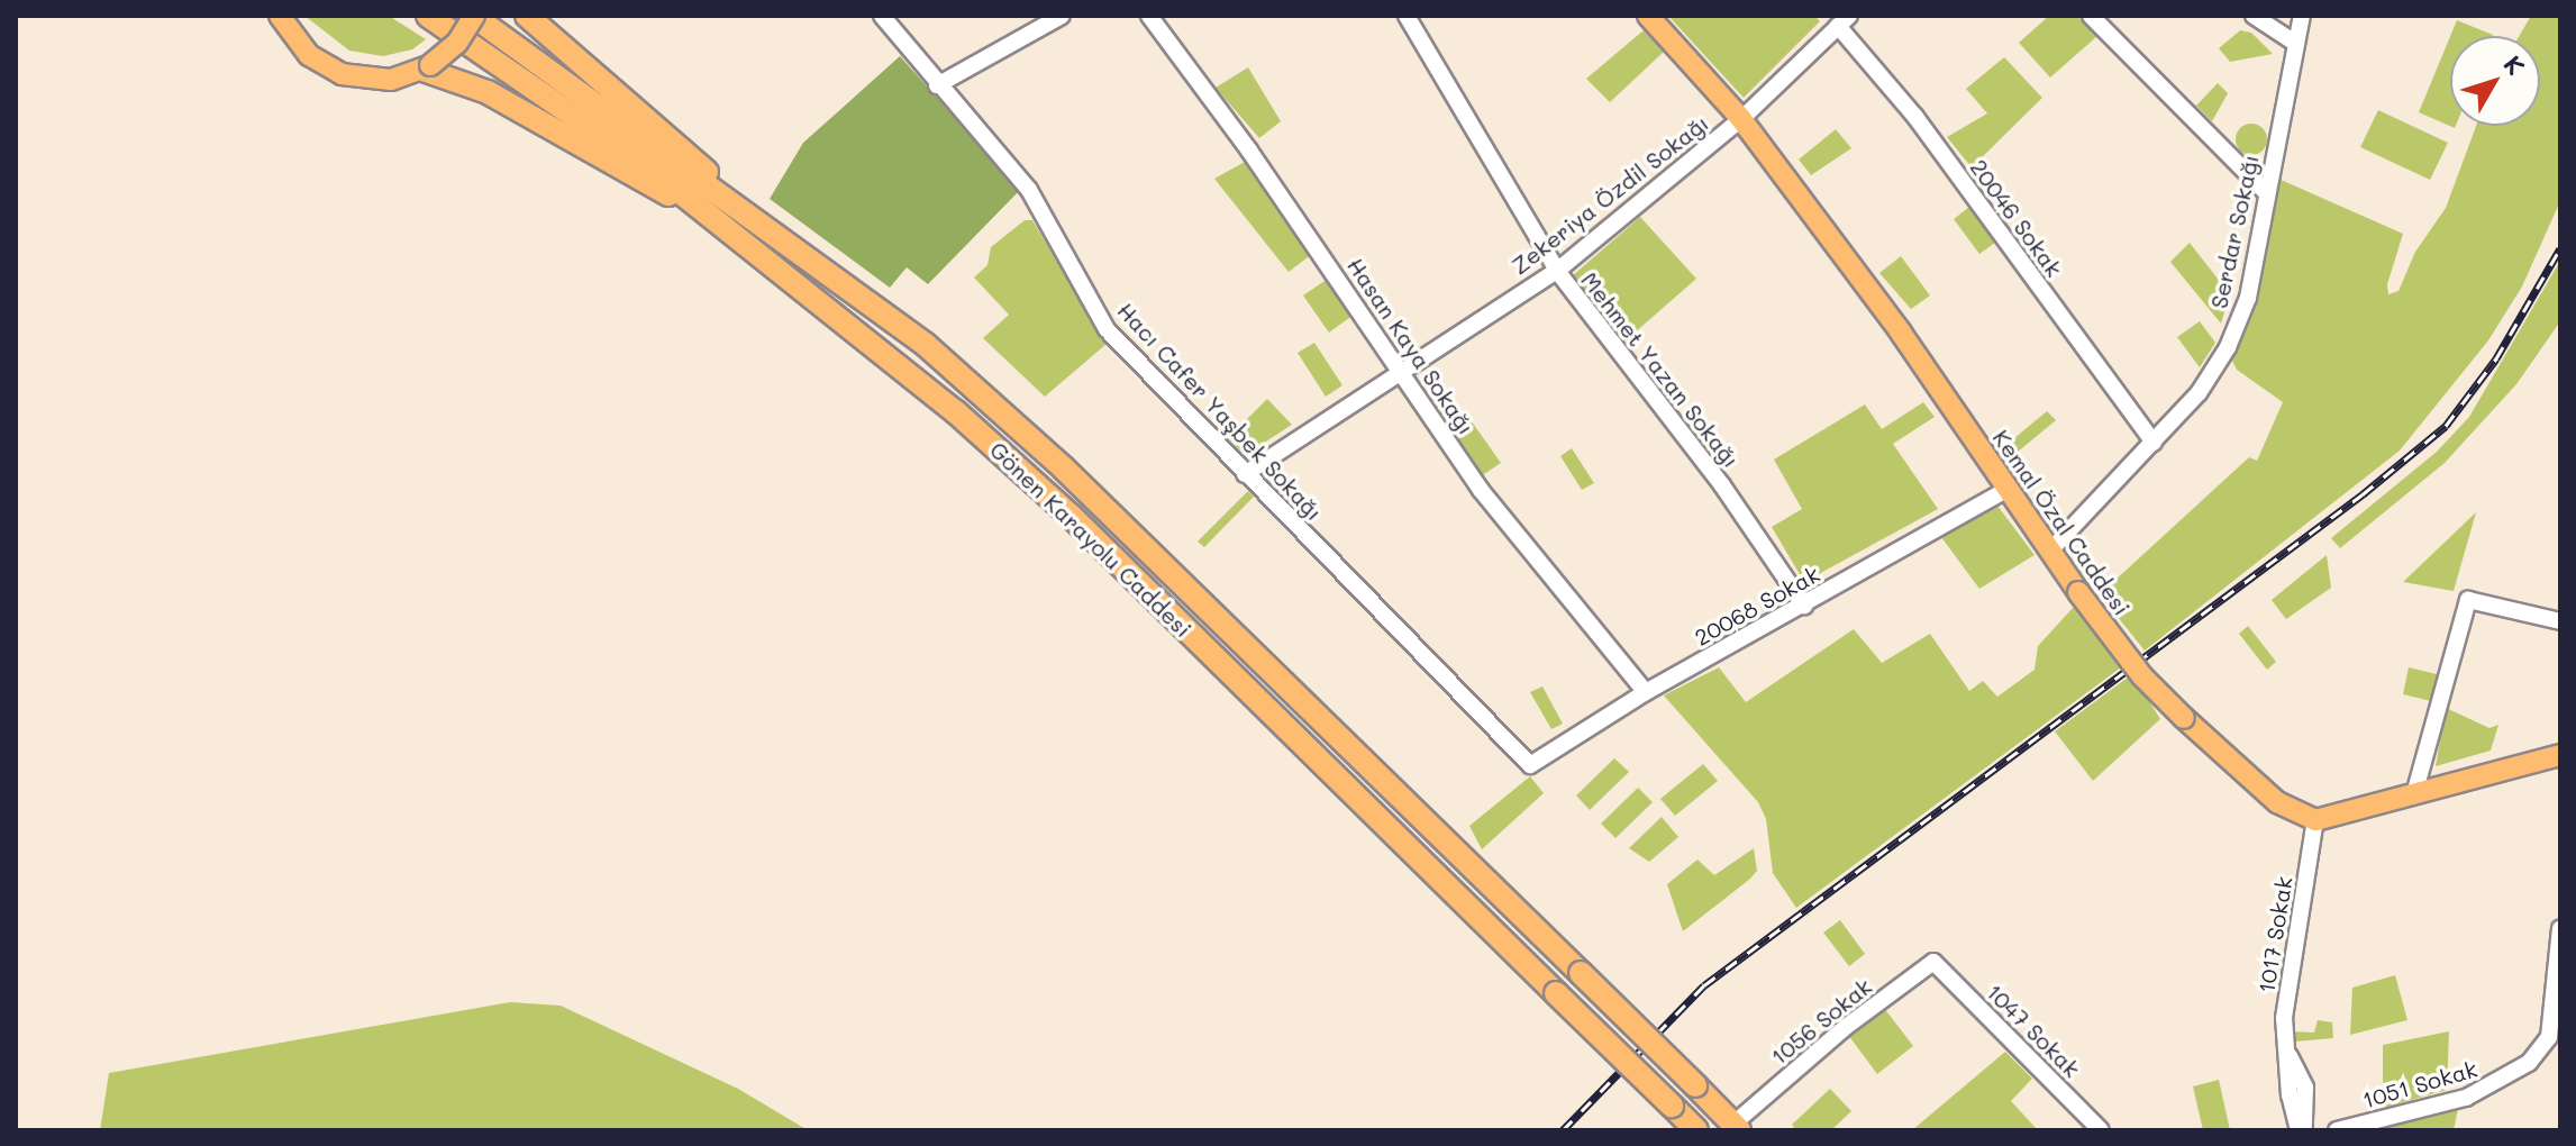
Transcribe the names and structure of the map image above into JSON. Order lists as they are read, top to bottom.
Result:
{
  "streets": {
    "highway": ["Gönen Karayolu Caddesi"],
    "main road": ["Kemal Özal Caddesi"],
    "street": [
      "Zekeriya Özdil Sokağı",
      "20046 Sokak",
      "Serdar Sokağı",
      "Hasan Kaya Sokağı",
      "Mehmet Yazan Sokağı",
      "Hacı Cafer Yaşbek Sokağı",
      "20068 Sokak",
      "1017 Sokak",
      "1056 Sokak",
      "1047 Sokak",
      "1051 Sokak"
    ]
  },
  "crossings": [
    ["Zekeriya Özdil Sokağı", "20046 Sokak"],
    ["Zekeriya Özdil Sokağı", "Hasan Kaya Sokağı"],
    ["Zekeriya Özdil Sokağı", "Mehmet Yazan Sokağı"],
    ["Zekeriya Özdil Sokağı", "Hacı Cafer Yaşbek Sokağı"],
    ["Zekeriya Özdil Sokağı", "Kemal Özal Caddesi"],
    ["20046 Sokak", "Serdar Sokağı"],
    ["Serdar Sokağı", "Kemal Özal Caddesi"],
    ["Hasan Kaya Sokağı", "20068 Sokak"],
    ["Mehmet Yazan Sokağı", "20068 Sokak"],
    ["Hacı Cafer Yaşbek Sokağı", "20068 Sokak"],
    ["Kemal Özal Caddesi", "20068 Sokak"],
    ["Kemal Özal Caddesi", "1017 Sokak"],
    ["Gönen Karayolu Caddesi", "1056 Sokak"],
    ["1056 Sokak", "1047 Sokak"]
  ],
  "north": "top right"
}
